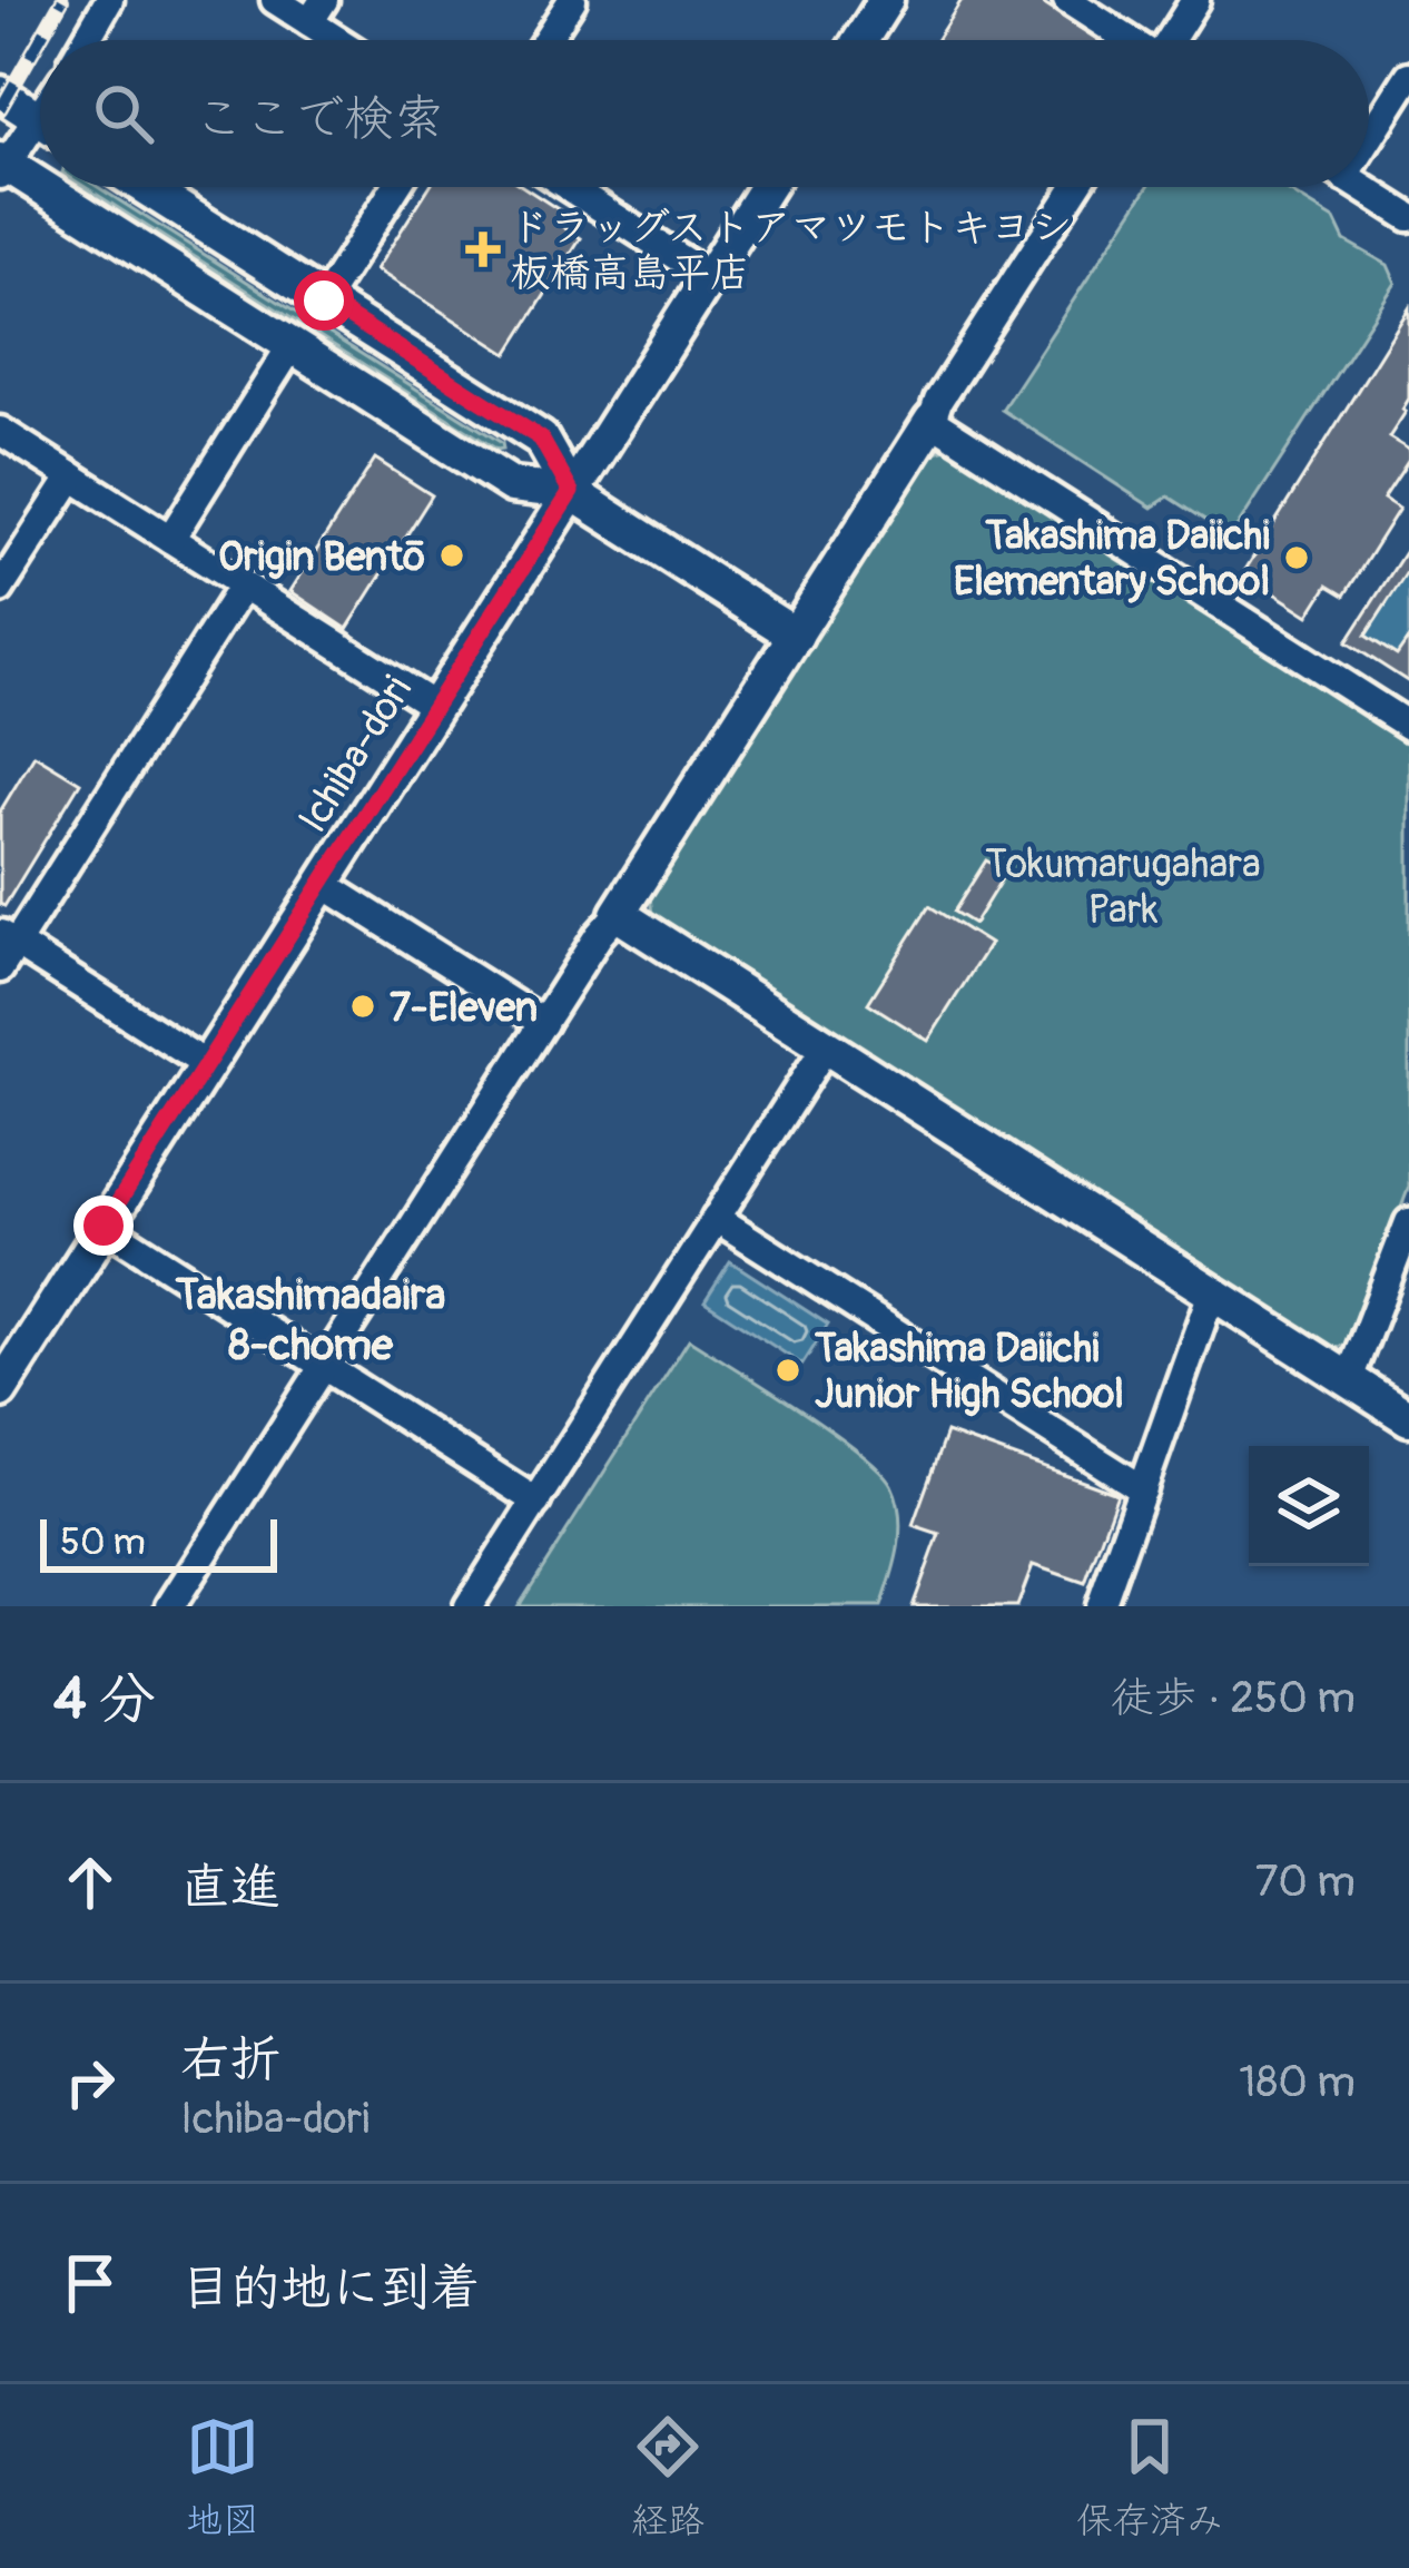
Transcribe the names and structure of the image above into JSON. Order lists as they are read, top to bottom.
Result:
{
  "streets": {
    "street": ["Ichiba-dori"]
  },
  "districts": ["Takashimadaira 8-chome"],
  "parks": ["Tokumarugahara Park"],
  "places": {
    "health": ["ドラッグストアマツモトキヨシ 板橋高島平店"],
    "other": [
      "Origin Bentō",
      "Takashima Daiichi Elementary School",
      "7-Eleven",
      "Takashima Daiichi Junior High School"
    ]
  },
  "scale_bar": "50 m",
  "page": {
    "search": "ここで検索",
    "scale": "50 m",
    "heading": ["4 分", "徒歩 · 250 m"],
    "list": [
      ["直進", "70 m"],
      ["右折", "Ichiba-dori", "180 m"],
      "目的地に到着"
    ],
    "nav": ["地図", "経路", "保存済み"]
  }
}
